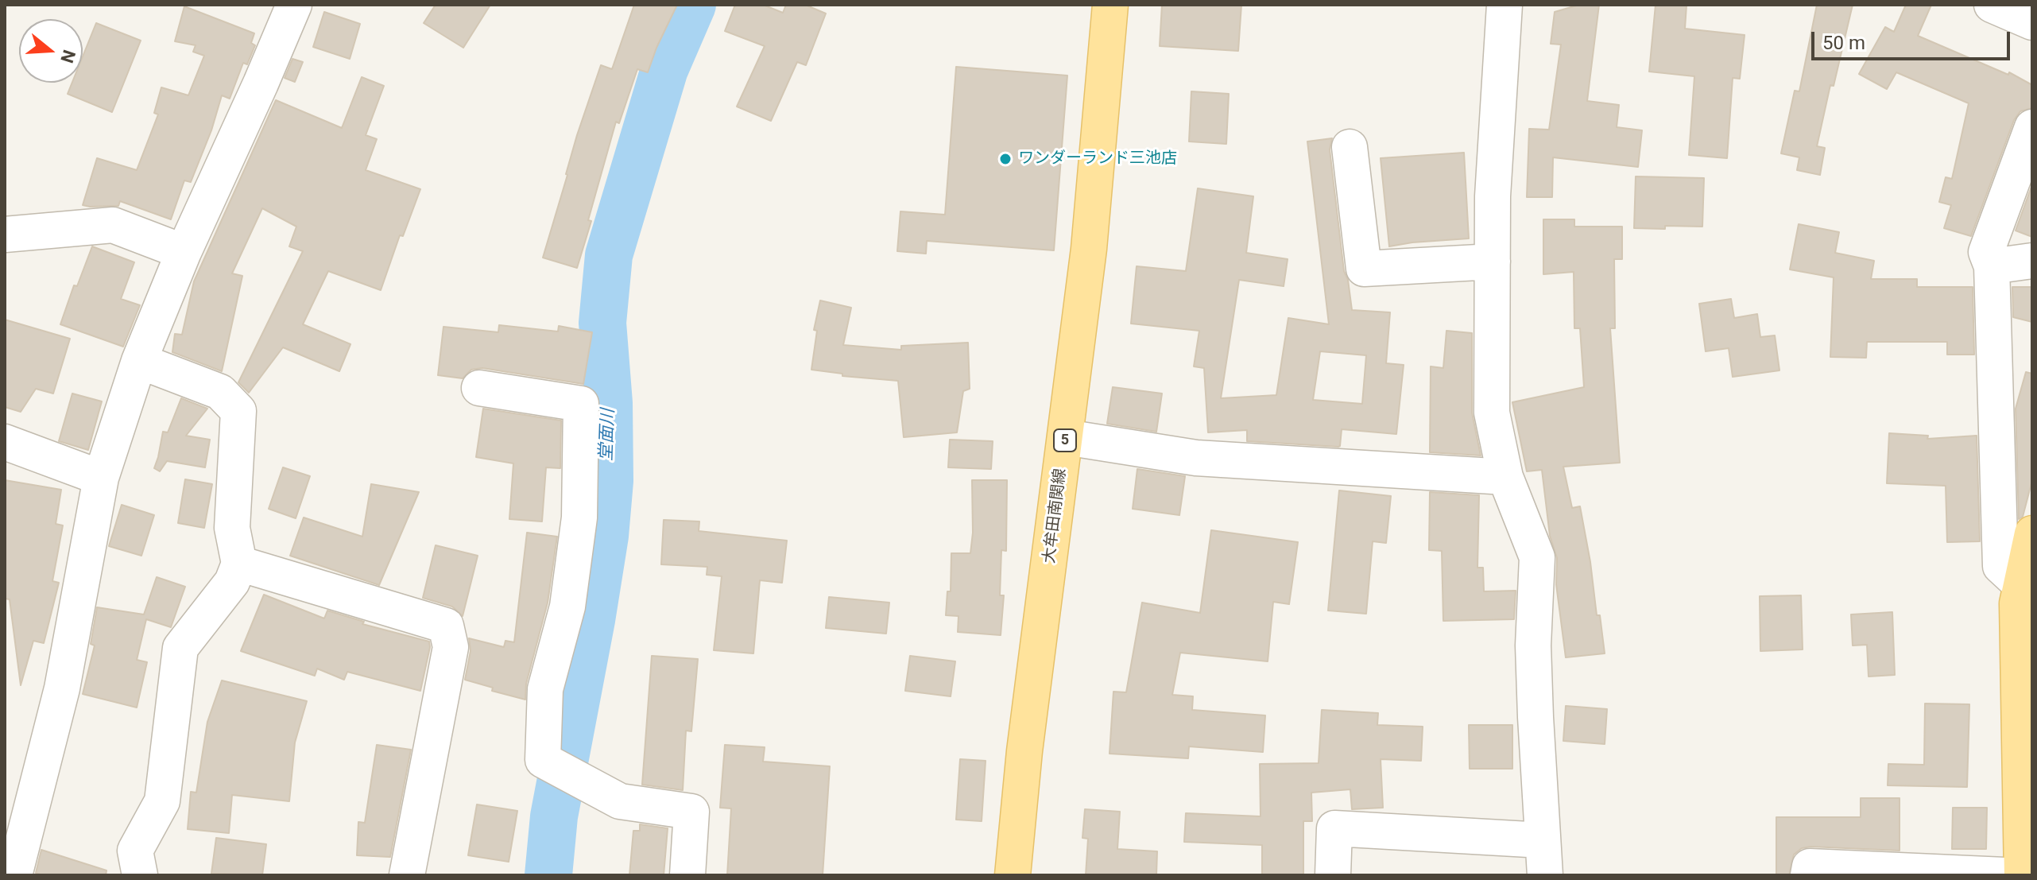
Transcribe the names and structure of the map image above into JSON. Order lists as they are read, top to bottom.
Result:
{
  "streets": {
    "main road": ["5", "大牟田南関線"]
  },
  "water": ["堂面川"],
  "places": ["ワンダーランド三池店"],
  "scale_bar": "50 m",
  "north": "right"
}
